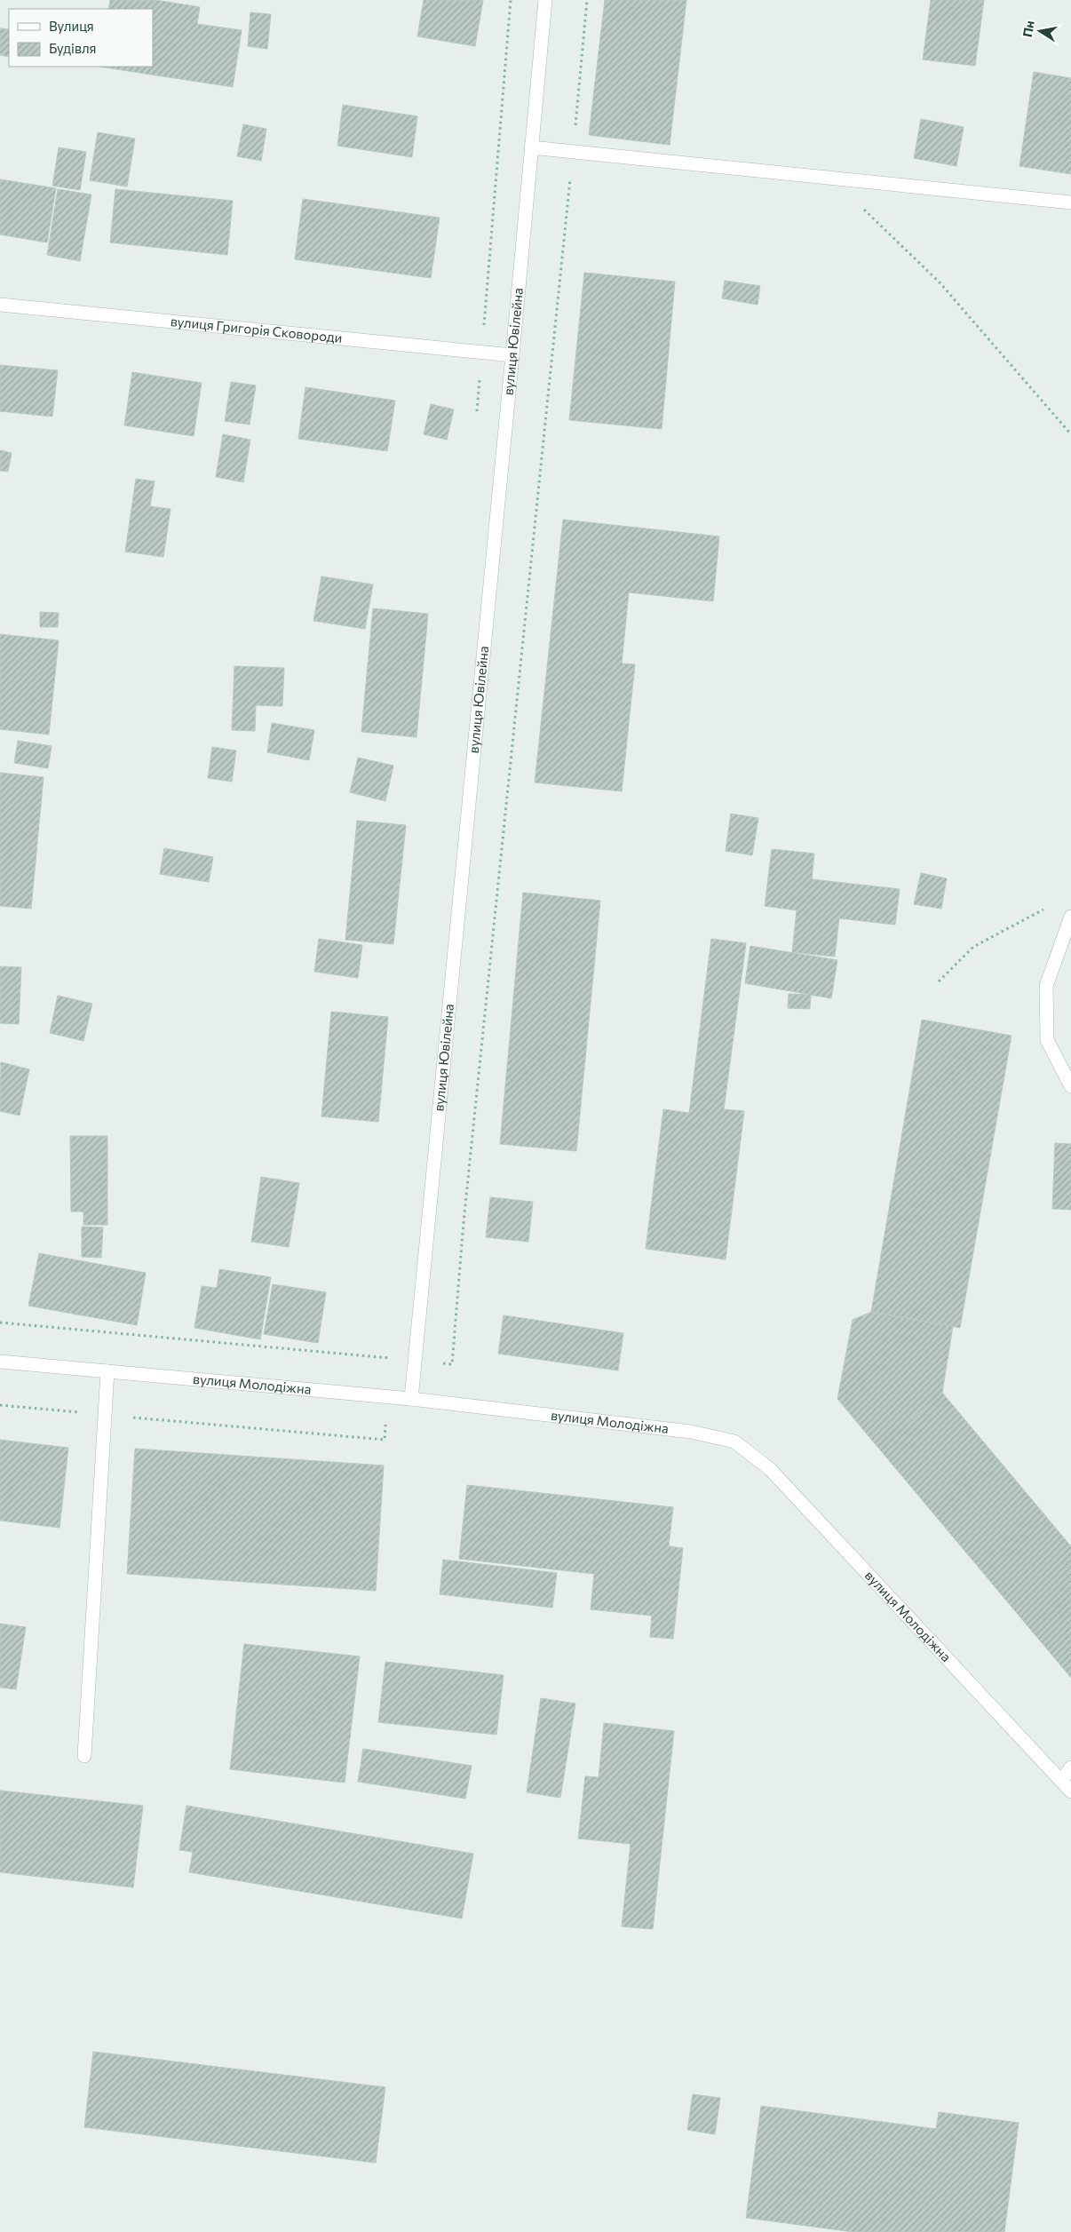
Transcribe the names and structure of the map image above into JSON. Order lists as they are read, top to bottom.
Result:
{
  "streets": {
    "street": ["вулиця Григорія Сковороди", "вулиця Ювілейна", "вулиця Молодіжна"]
  },
  "crossings": [
    ["вулиця Григорія Сковороди", "вулиця Ювілейна"],
    ["вулиця Ювілейна", "вулиця Молодіжна"]
  ],
  "legend": ["Вулиця", "Будівля"],
  "north": "left"
}
